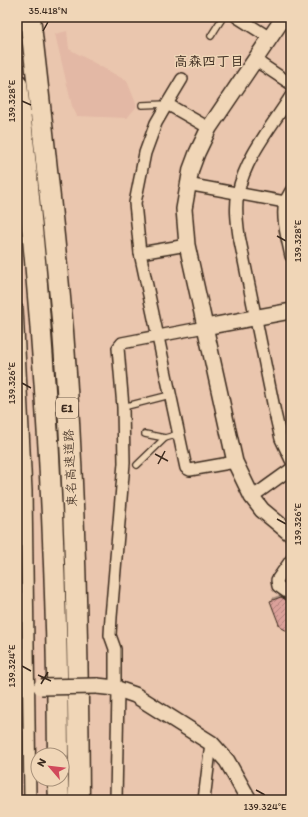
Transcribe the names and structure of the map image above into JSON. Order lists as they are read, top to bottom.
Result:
{
  "streets": {
    "highway": ["E1", "東名高速道路"]
  },
  "districts": ["高森四丁目"],
  "north": "top left",
  "coordinates": [
    "35.418°N",
    "139.328°E",
    "139.326°E",
    "139.324°E"
  ]
}
